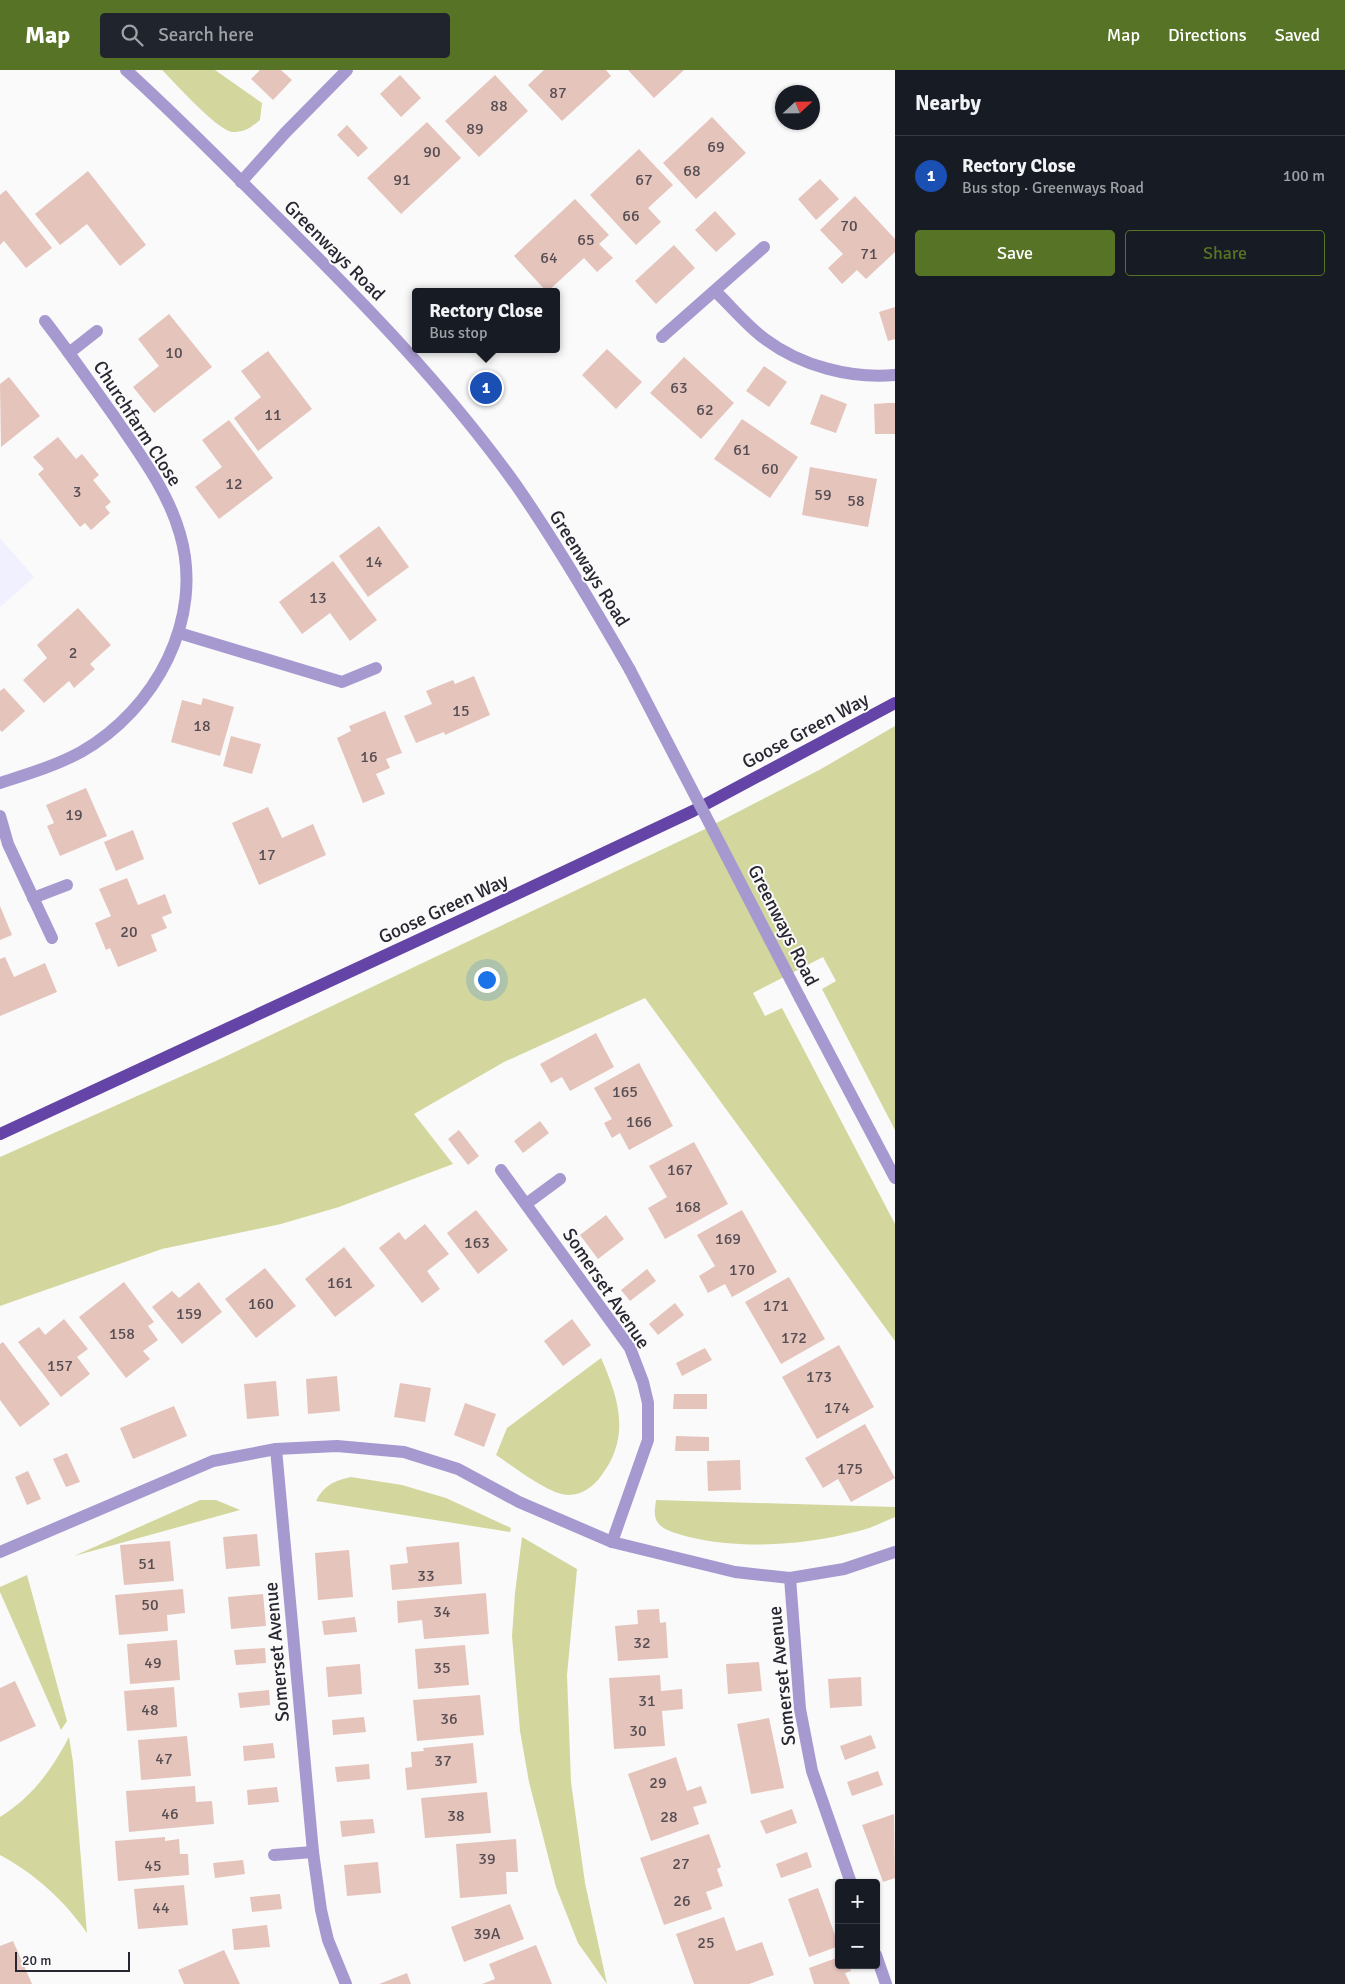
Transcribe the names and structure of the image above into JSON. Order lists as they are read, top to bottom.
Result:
{
  "streets": {
    "main road": ["Goose Green Way"],
    "street": ["Greenways Road", "Churchfarm Close", "Somerset Avenue"]
  },
  "house_numbers": [
    "87",
    "88",
    "89",
    "69",
    "90",
    "68",
    "91",
    "67",
    "66",
    "70",
    "65",
    "71",
    "64",
    "10",
    "63",
    "62",
    "11",
    "61",
    "60",
    "12",
    "3",
    "59",
    "58",
    "14",
    "13",
    "2",
    "15",
    "18",
    "16",
    "19",
    "17",
    "20",
    "165",
    "166",
    "167",
    "168",
    "169",
    "163",
    "170",
    "161",
    "160",
    "171",
    "159",
    "158",
    "172",
    "157",
    "173",
    "174",
    "175",
    "51",
    "33",
    "50",
    "34",
    "32",
    "49",
    "35",
    "31",
    "48",
    "36",
    "30",
    "47",
    "37",
    "29",
    "46",
    "38",
    "28",
    "39",
    "27",
    "45",
    "26",
    "44",
    "39A",
    "25"
  ],
  "scale_bar": "20 m",
  "north": "right",
  "page": {
    "header": "Map",
    "search": "Search here",
    "nav": ["Map", "Directions", "Saved"],
    "heading": "Nearby",
    "list": [
      {
        "mark": "1",
        "name": "Rectory Close",
        "note": "Bus stop · Greenways Road",
        "value": "100 m"
      }
    ],
    "buttons": ["Save", "Share"],
    "popup": ["Rectory Close", "Bus stop"],
    "pins": "1",
    "map_buttons": ["+", "−"],
    "scale": "20 m"
  }
}
